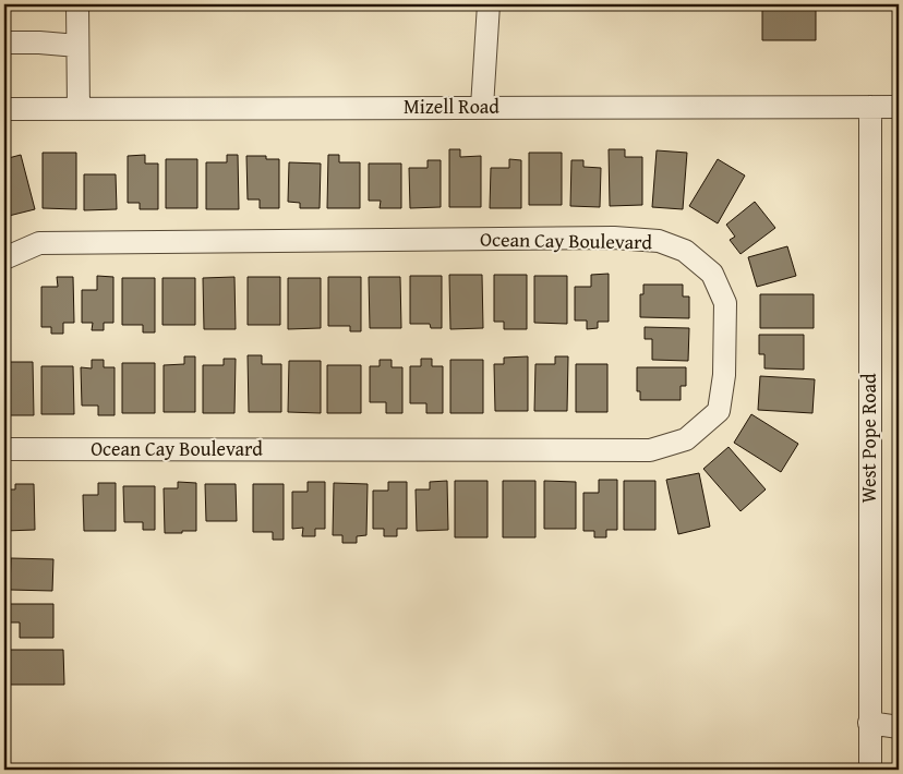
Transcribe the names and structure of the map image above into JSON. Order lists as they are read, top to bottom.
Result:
{
  "streets": {
    "street": ["Mizell Road", "Ocean Cay Boulevard", "West Pope Road"]
  },
  "crossings": [
    ["Mizell Road", "West Pope Road"]
  ]
}
